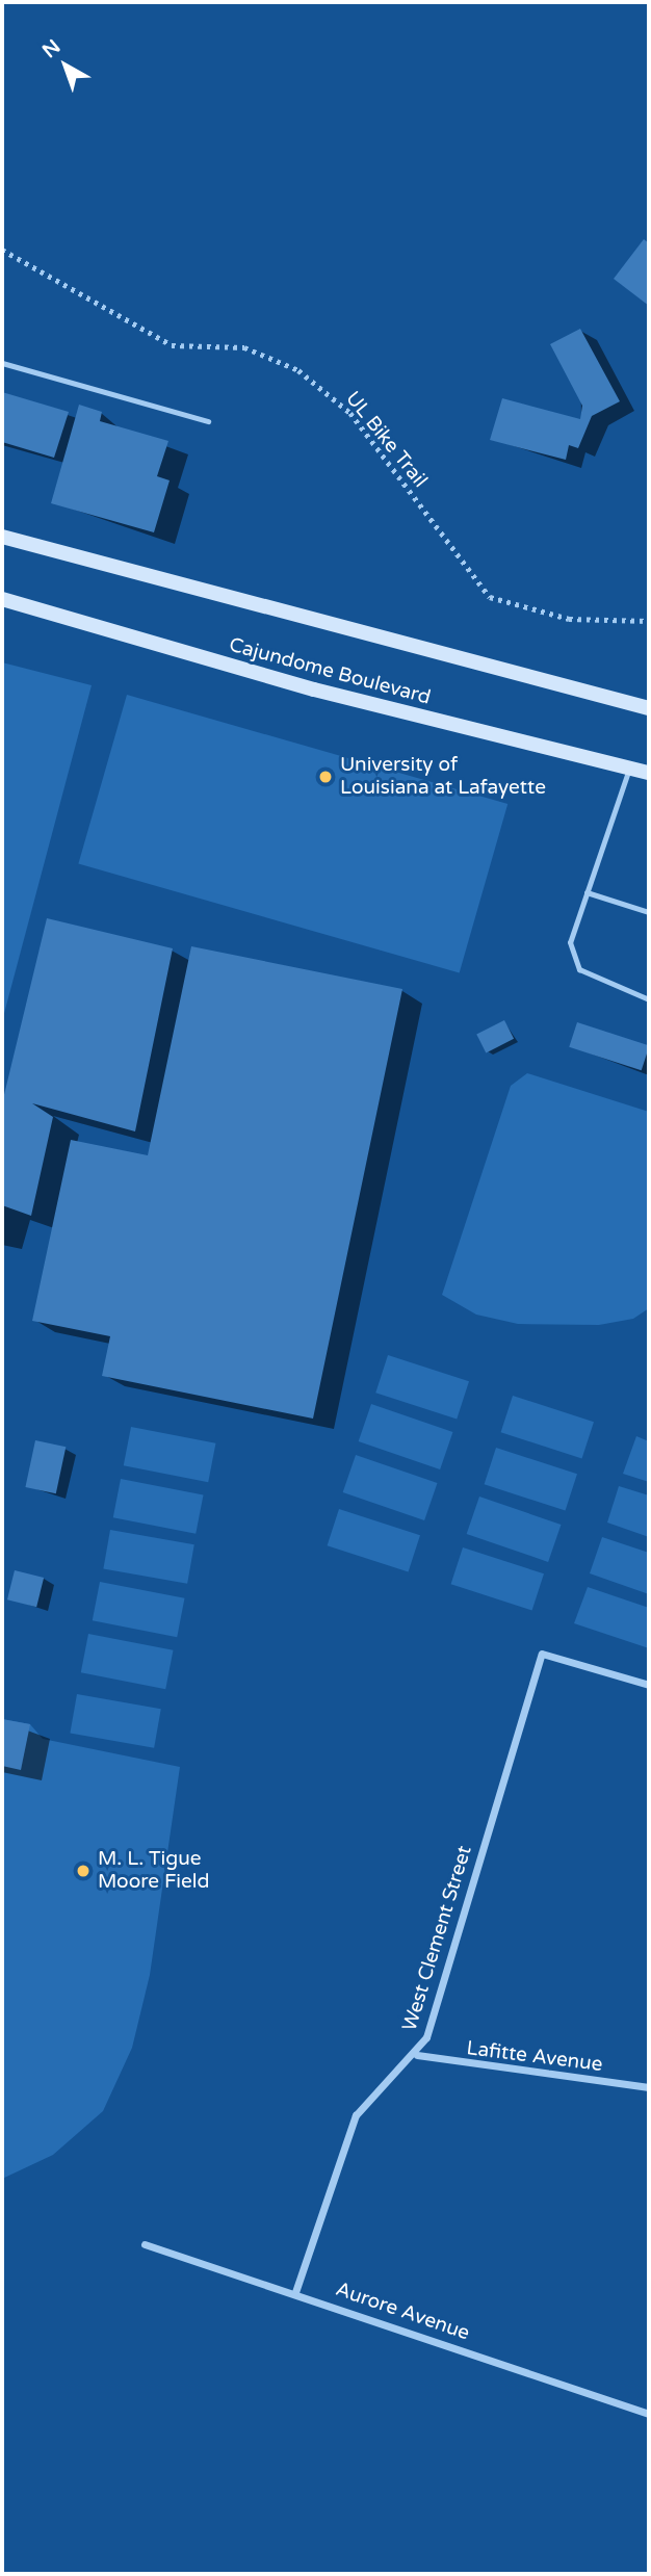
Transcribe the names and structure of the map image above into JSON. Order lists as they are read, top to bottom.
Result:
{
  "streets": {
    "street": [
      "Cajundome Boulevard",
      "West Clement Street",
      "Lafitte Avenue",
      "Aurore Avenue"
    ],
    "path": ["UL Bike Trail"]
  },
  "crossings": [
    ["West Clement Street", "Lafitte Avenue"],
    ["West Clement Street", "Aurore Avenue"]
  ],
  "places": ["University of Louisiana at Lafayette", "M. L. Tigue Moore Field"],
  "north": "top left"
}
